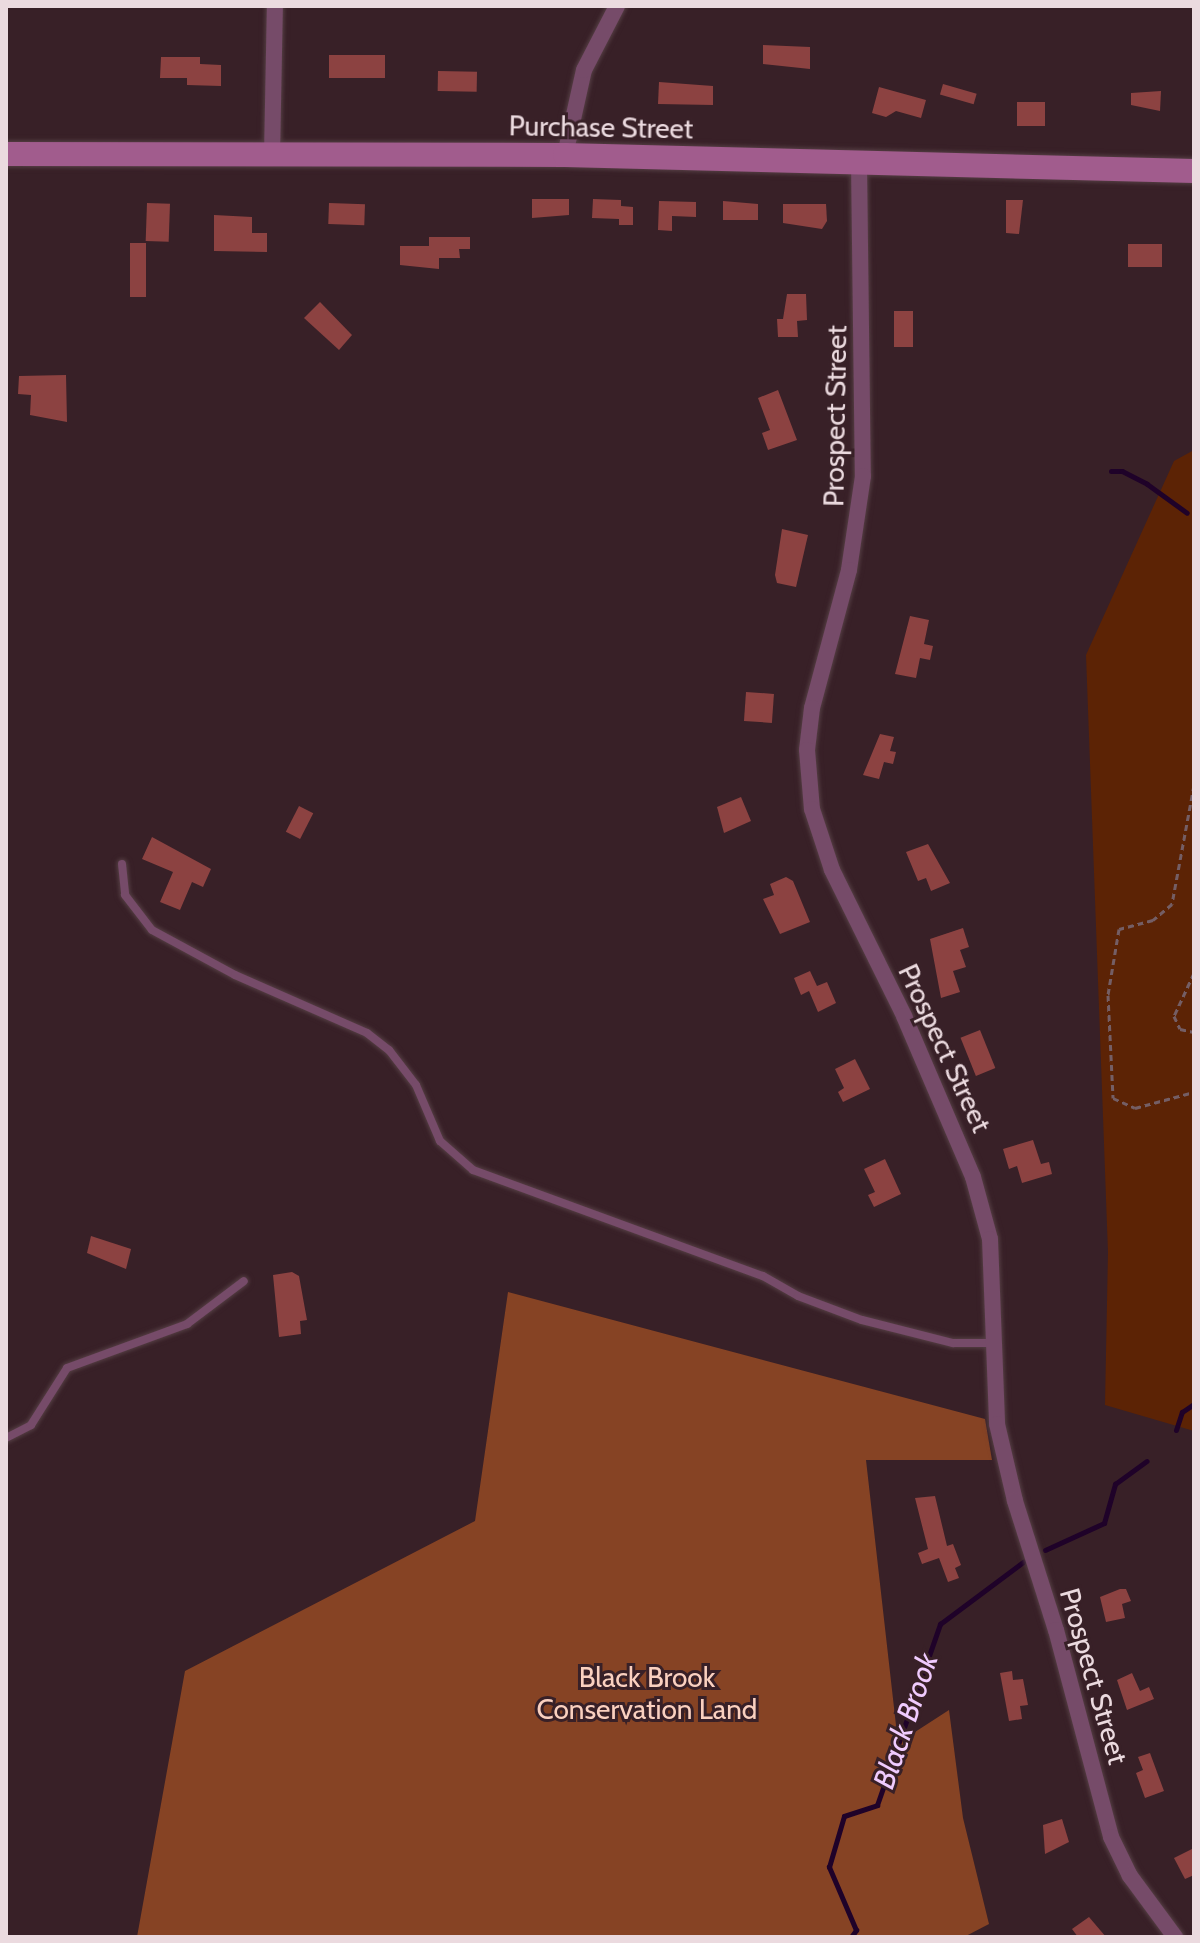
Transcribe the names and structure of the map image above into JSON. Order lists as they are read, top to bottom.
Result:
{
  "streets": {
    "street": ["Purchase Street", "Prospect Street"]
  },
  "crossings": [
    ["Purchase Street", "Prospect Street"]
  ],
  "water": ["Black Brook"],
  "parks": ["Black Brook Conservation Land"]
}
